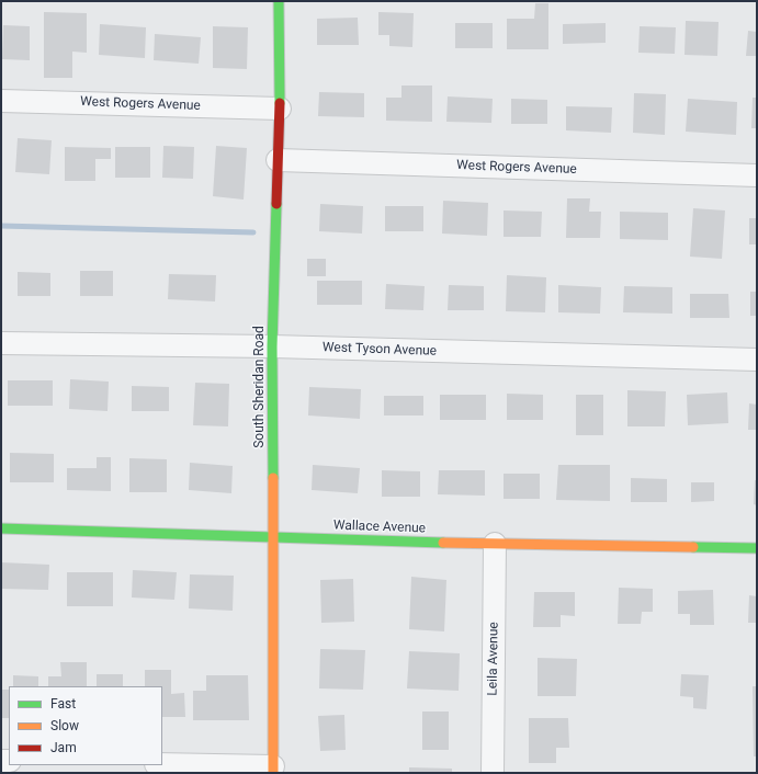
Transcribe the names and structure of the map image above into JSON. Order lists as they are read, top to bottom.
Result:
{
  "streets": {
    "street": [
      "West Rogers Avenue",
      "West Tyson Avenue",
      "South Sheridan Road",
      "Wallace Avenue",
      "Leila Avenue"
    ]
  },
  "crossings": [
    ["West Rogers Avenue", "South Sheridan Road"],
    ["West Tyson Avenue", "South Sheridan Road"],
    ["South Sheridan Road", "Wallace Avenue"],
    ["Wallace Avenue", "Leila Avenue"]
  ],
  "legend": ["Fast", "Slow", "Jam"]
}
